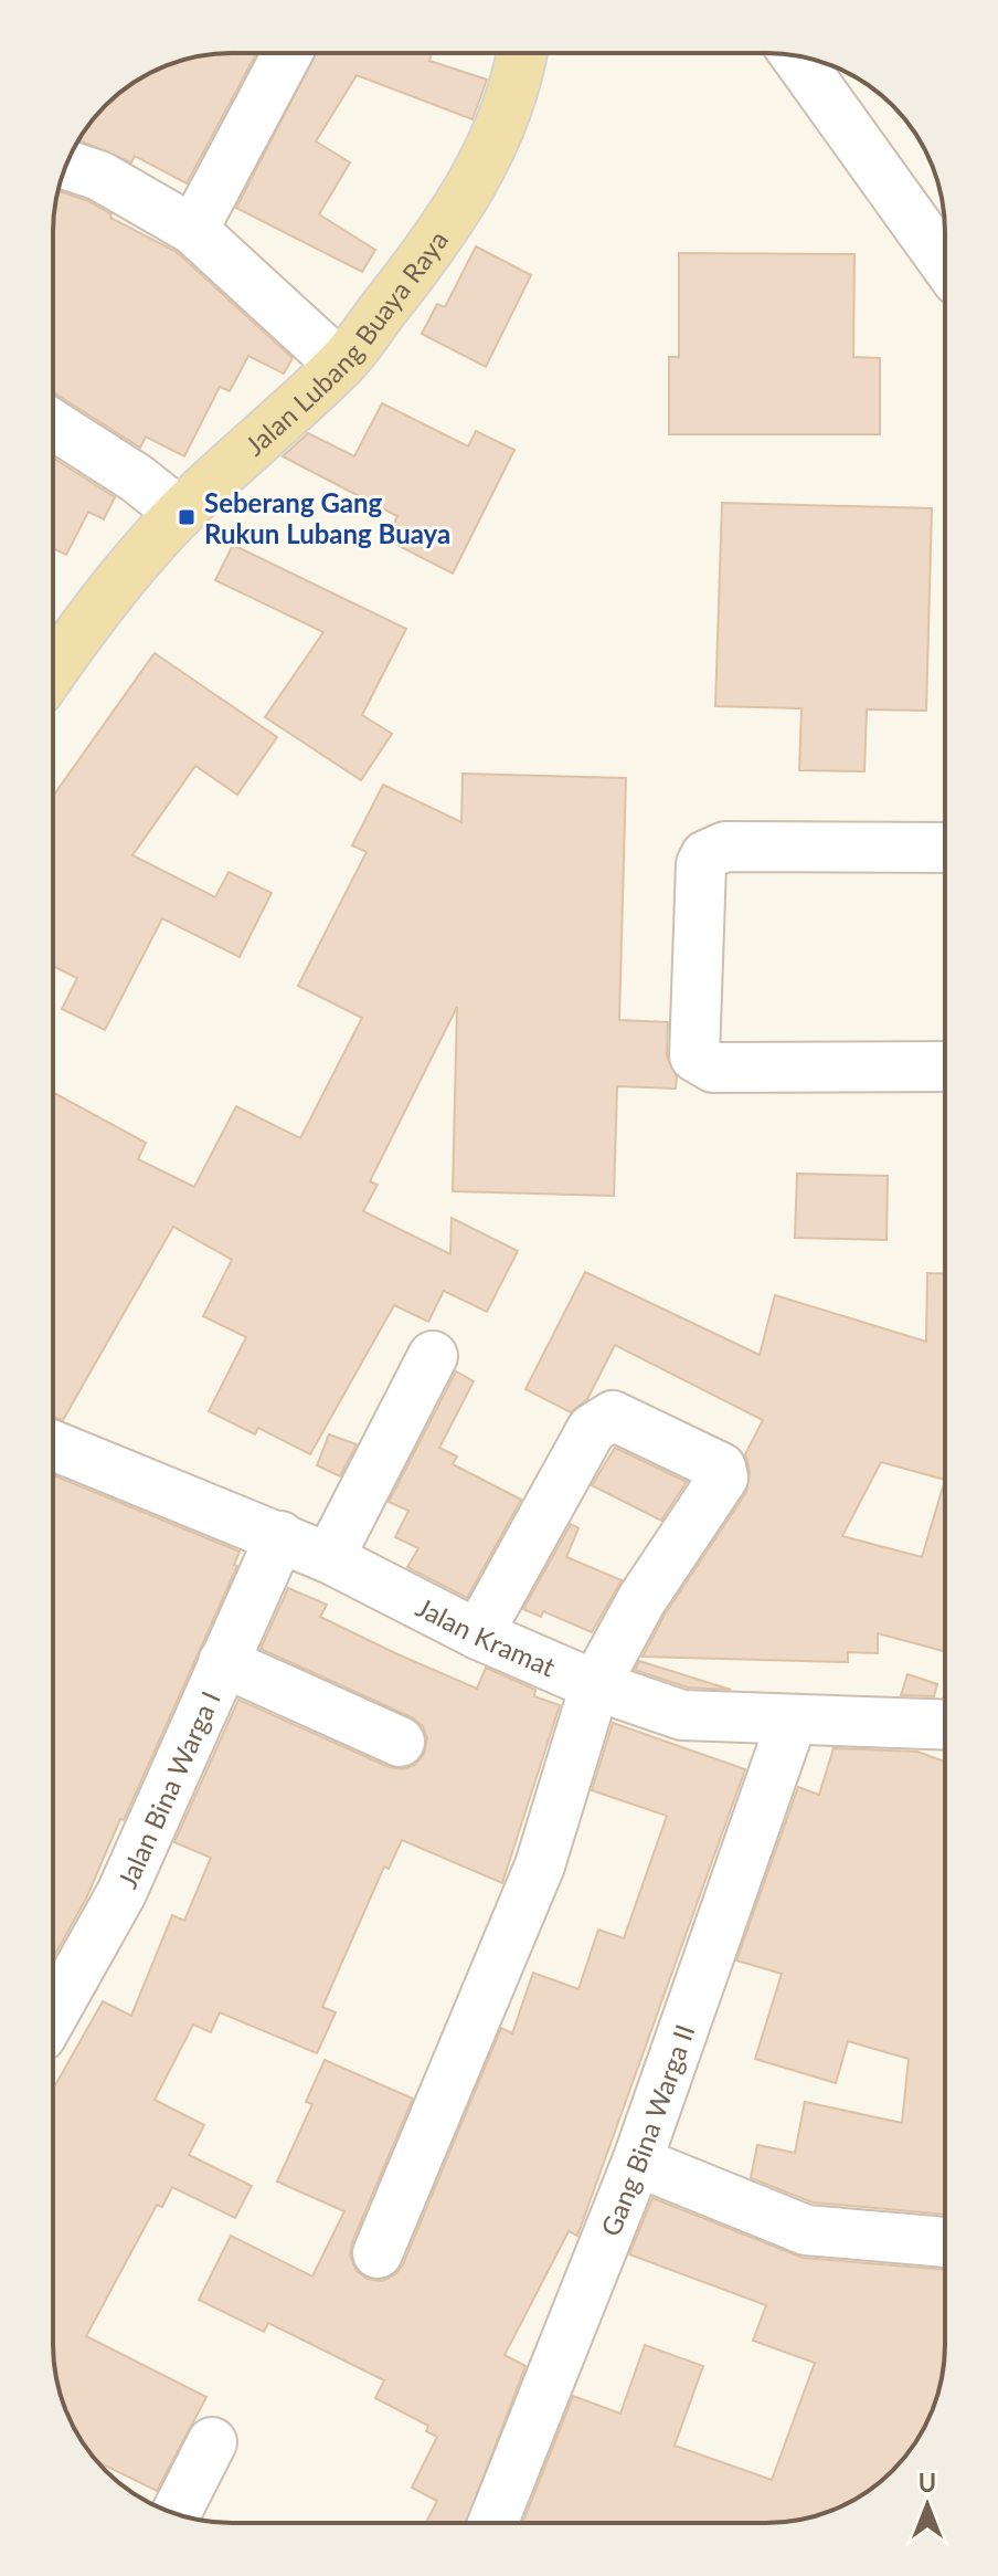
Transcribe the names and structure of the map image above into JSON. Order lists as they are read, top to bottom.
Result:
{
  "streets": {
    "main road": ["Jalan Lubang Buaya Raya"],
    "street": ["Jalan Kramat", "Jalan Bina Warga I", "Gang Bina Warga II"]
  },
  "crossings": [
    ["Jalan Kramat", "Jalan Bina Warga I"],
    ["Jalan Kramat", "Gang Bina Warga II"]
  ],
  "places": {
    "transit": ["Seberang Gang Rukun Lubang Buaya"]
  },
  "north": "top"
}
